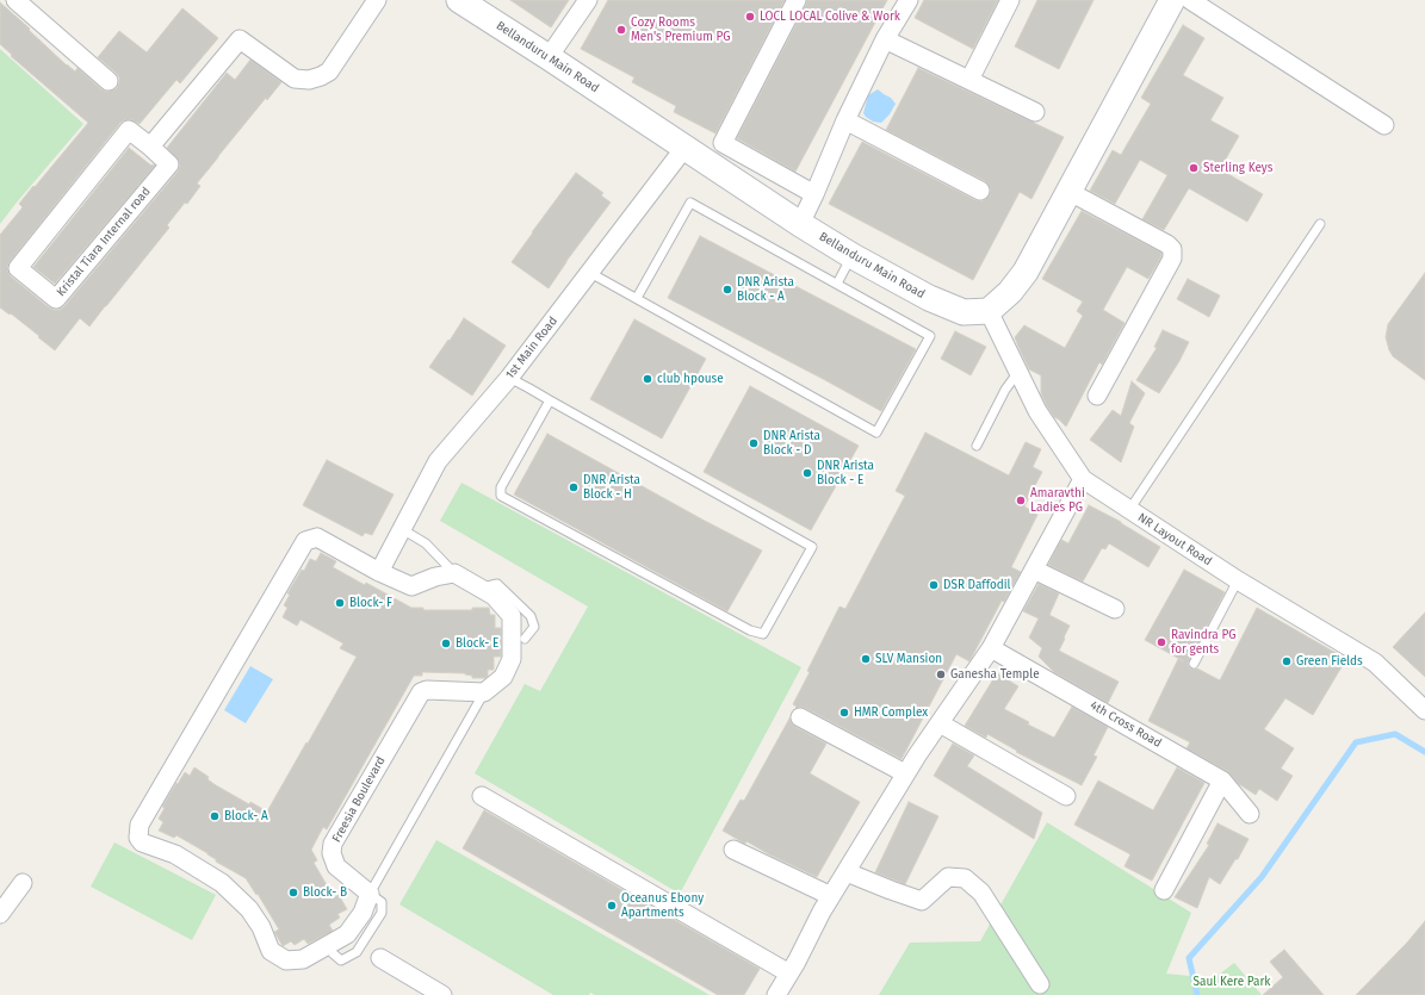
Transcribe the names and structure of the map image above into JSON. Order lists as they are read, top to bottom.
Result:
{
  "streets": {
    "street": [
      "Bellanduru Main Road",
      "Kristal Tiara Internal road",
      "1st Main Road",
      "NR Layout Road",
      "4th Cross Road",
      "Freesia Boulevard"
    ]
  },
  "crossings": [
    ["Bellanduru Main Road", "1st Main Road"],
    ["Bellanduru Main Road", "NR Layout Road"]
  ],
  "parks": ["Saul Kere Park"],
  "places": [
    "LOCL LOCAL Colive & Work",
    "Cozy Rooms Men's Premium PG",
    "Sterling Keys",
    "DNR Arista Block - A",
    "club hpouse",
    "DNR Arista Block - D",
    "DNR Arista Block - E",
    "DNR Arista Block - H",
    "Amaravthi Ladies PG",
    "DSR Daffodil",
    "Block- F",
    "Ravindra PG for gents",
    "Block- E",
    "SLV Mansion",
    "Green Fields",
    "Ganesha Temple",
    "HMR Complex",
    "Block- A",
    "Block- B",
    "Oceanus Ebony Apartments"
  ]
}
